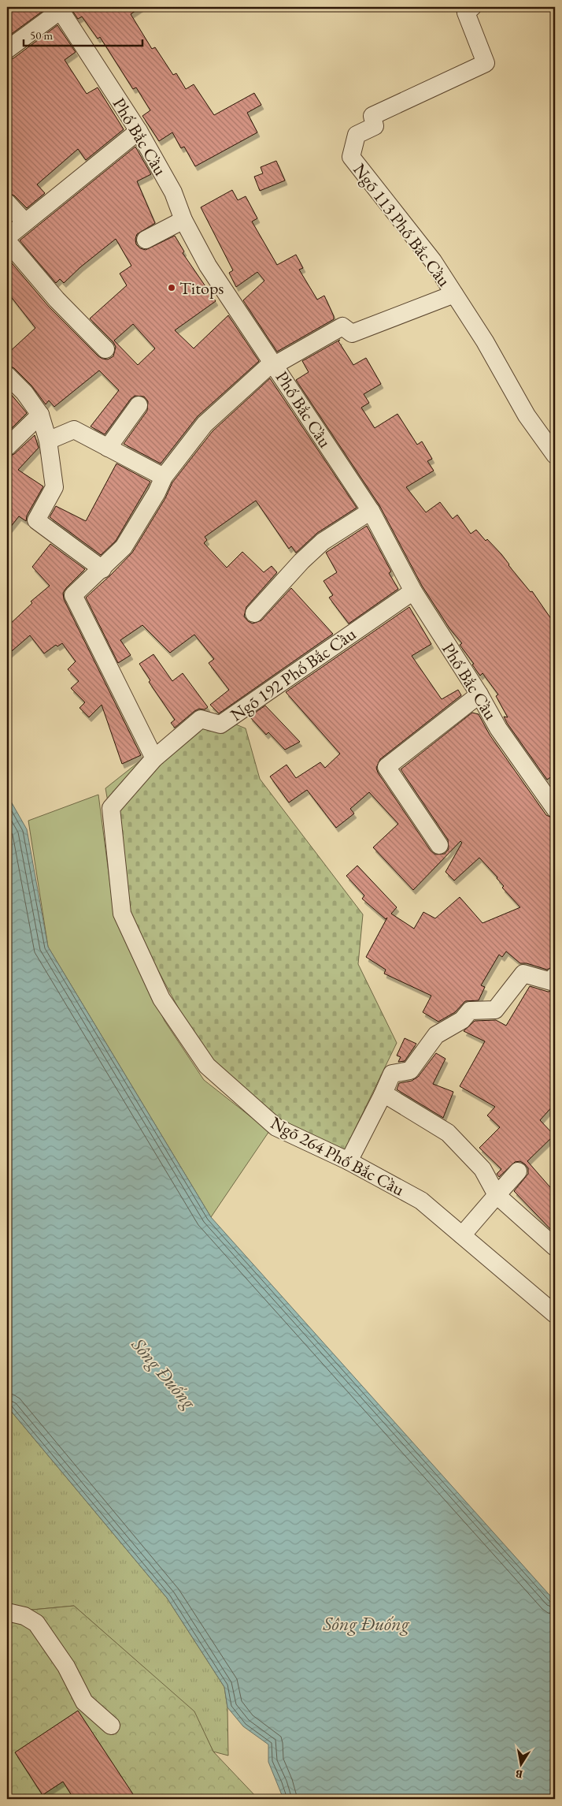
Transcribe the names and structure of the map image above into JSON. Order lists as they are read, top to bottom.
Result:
{
  "streets": {
    "street": [
      "Phố Bắc Cầu",
      "Ngõ 113 Phố Bắc Cầu",
      "Ngõ 192 Phố Bắc Cầu",
      "Ngõ 264 Phố Bắc Cầu"
    ]
  },
  "crossings": [
    ["Phố Bắc Cầu", "Ngõ 192 Phố Bắc Cầu"],
    ["Ngõ 192 Phố Bắc Cầu", "Ngõ 264 Phố Bắc Cầu"]
  ],
  "water": ["Sông Đuống"],
  "places": ["Titops"],
  "scale_bar": "50 m",
  "north": "bottom"
}
